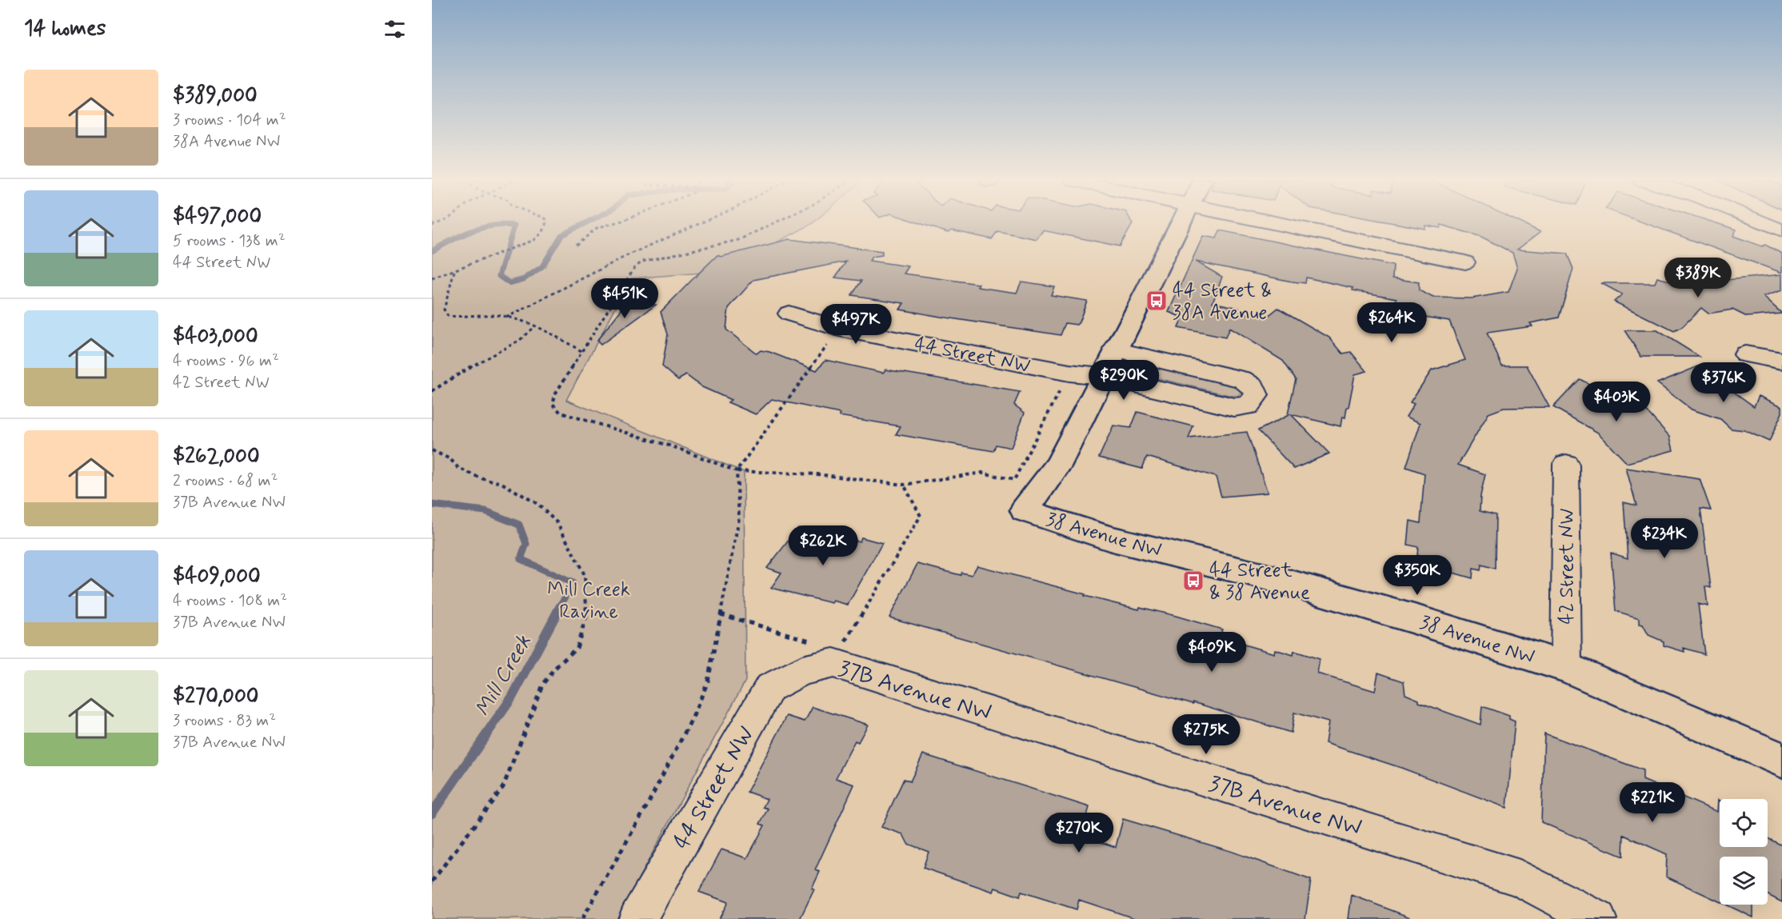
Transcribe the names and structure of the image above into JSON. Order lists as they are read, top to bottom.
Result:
{
  "streets": {
    "street": [
      "44 Street NW",
      "38 Avenue NW",
      "42 Street NW",
      "37B Avenue NW"
    ]
  },
  "crossings": [
    ["44 Street NW", "38 Avenue NW"],
    ["44 Street NW", "37B Avenue NW"],
    ["38 Avenue NW", "42 Street NW"]
  ],
  "water": ["Mill Creek"],
  "parks": ["Mill Creek Ravine"],
  "places": {
    "bus stop": ["44 Street & 38A Avenue", "44 Street & 38 Avenue"]
  },
  "page": {
    "heading": "14 homes",
    "list": [
      {
        "name": "$389,000",
        "note": "3 rooms · 104 m² · 38A Avenue NW"
      },
      {
        "name": "$497,000",
        "note": "5 rooms · 138 m² · 44 Street NW"
      },
      {
        "name": "$403,000",
        "note": "4 rooms · 96 m² · 42 Street NW"
      },
      {
        "name": "$262,000",
        "note": "2 rooms · 68 m² · 37B Avenue NW"
      },
      {
        "name": "$409,000",
        "note": "4 rooms · 108 m² · 37B Avenue NW"
      },
      {
        "name": "$270,000",
        "note": "3 rooms · 83 m² · 37B Avenue NW"
      }
    ],
    "price": [
      "$389K",
      "$451K",
      "$264K",
      "$497K",
      "$290K",
      "$376K",
      "$403K",
      "$234K",
      "$262K",
      "$350K",
      "$409K",
      "$275K",
      "$221K",
      "$270K"
    ]
  }
}
